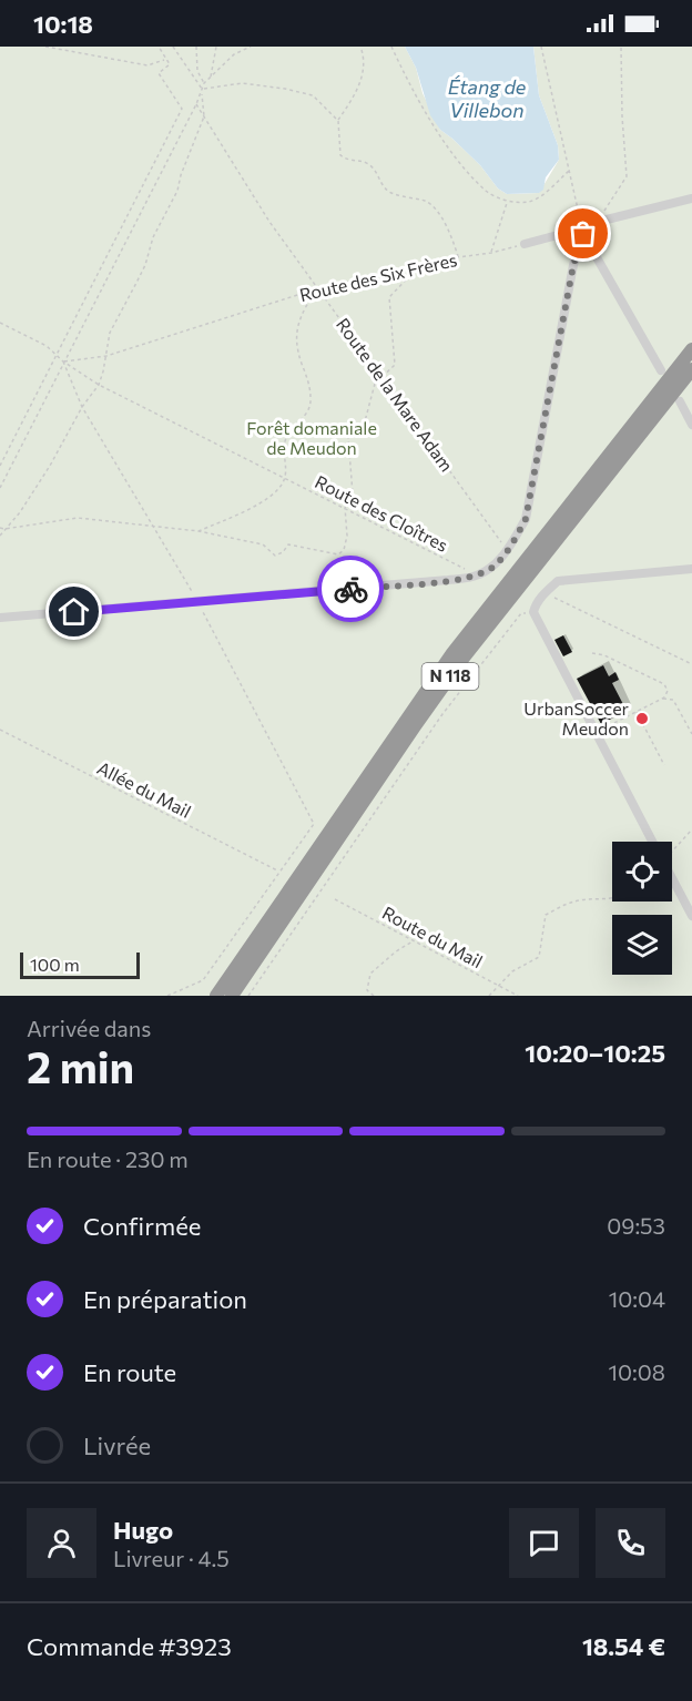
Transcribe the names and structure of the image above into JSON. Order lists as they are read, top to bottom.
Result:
{
  "streets": {
    "highway": ["N 118"],
    "path": [
      "Route des Six Frères",
      "Route de la Mare Adam",
      "Route des Cloîtres",
      "Allée du Mail",
      "Route du Mail"
    ]
  },
  "crossings": [
    ["Route des Six Frères", "Route de la Mare Adam"],
    ["Route des Six Frères", "Route des Cloîtres"]
  ],
  "water": ["Étang de Villebon"],
  "parks": ["Forêt domaniale de Meudon"],
  "places": ["UrbanSoccer Meudon"],
  "scale_bar": "100 m",
  "page": {
    "status": "10:18",
    "scale": "100 m",
    "heading": ["2 min", "Arrivée dans", "10:20–10:25"],
    "panel": [
      "Hugo",
      "Livreur · 4.5",
      "Commande #3923",
      "18.54 €"
    ],
    "bar": "En route · 230 m",
    "list": [
      ["Confirmée", "09:53"],
      ["En préparation", "10:04"],
      ["En route", "10:08"],
      "Livrée"
    ]
  }
}
